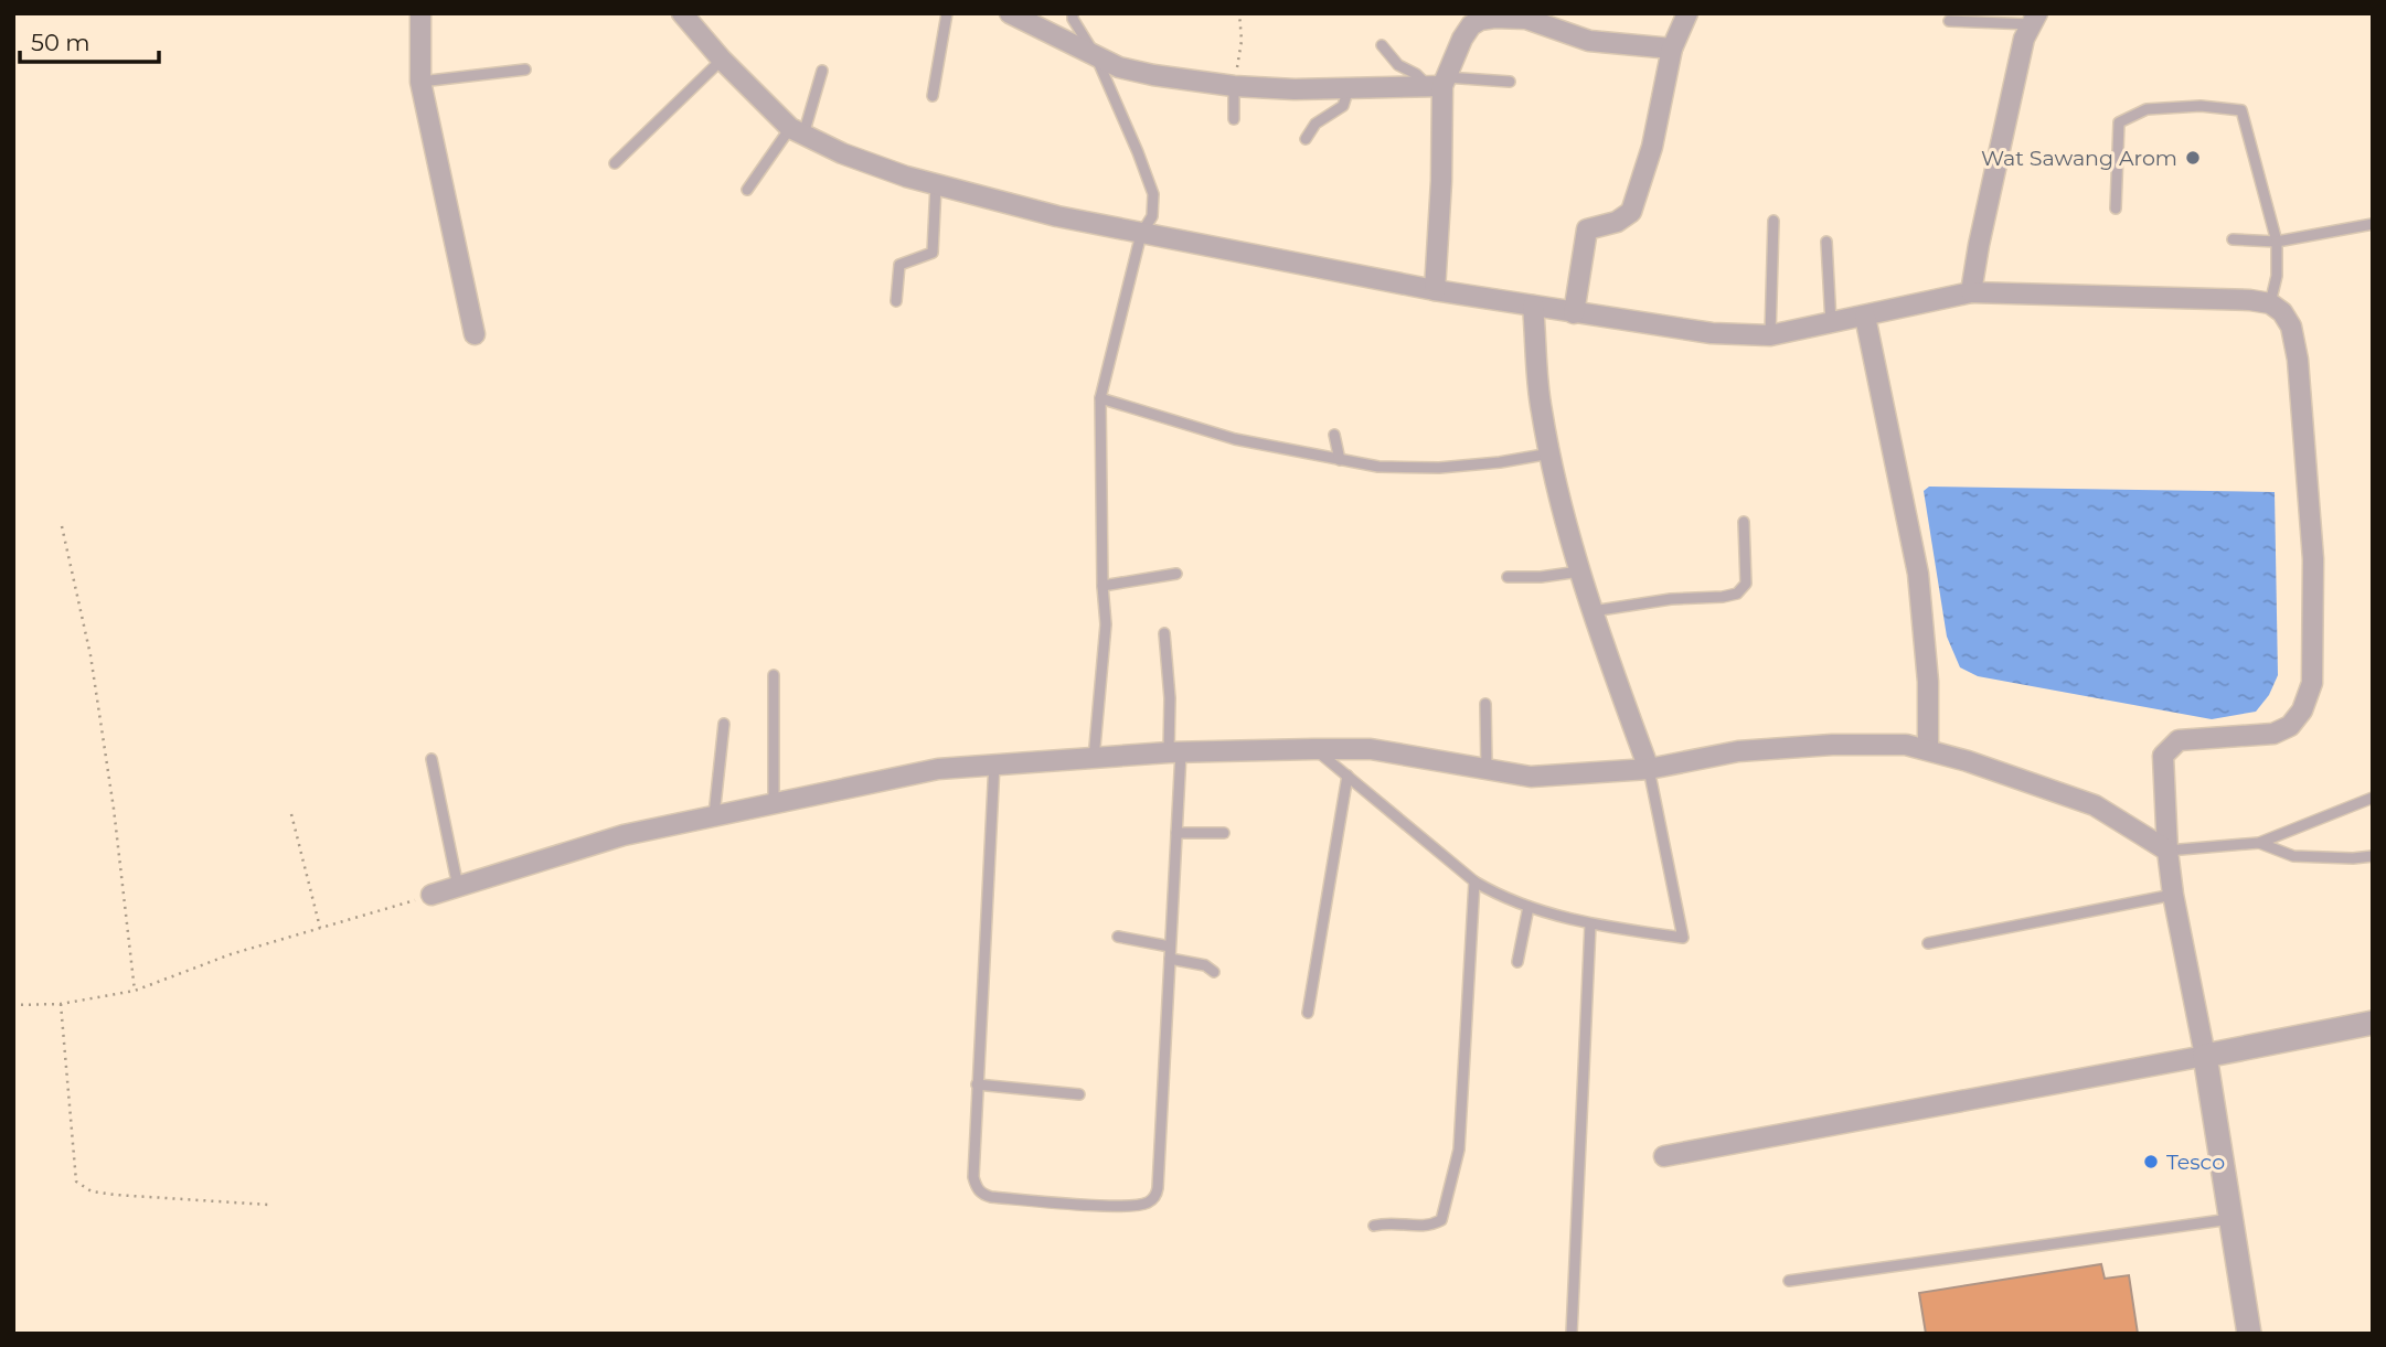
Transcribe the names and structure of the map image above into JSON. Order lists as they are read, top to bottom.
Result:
{
  "places": ["Wat Sawang Arom", "Tesco"],
  "scale_bar": "50 m"
}
